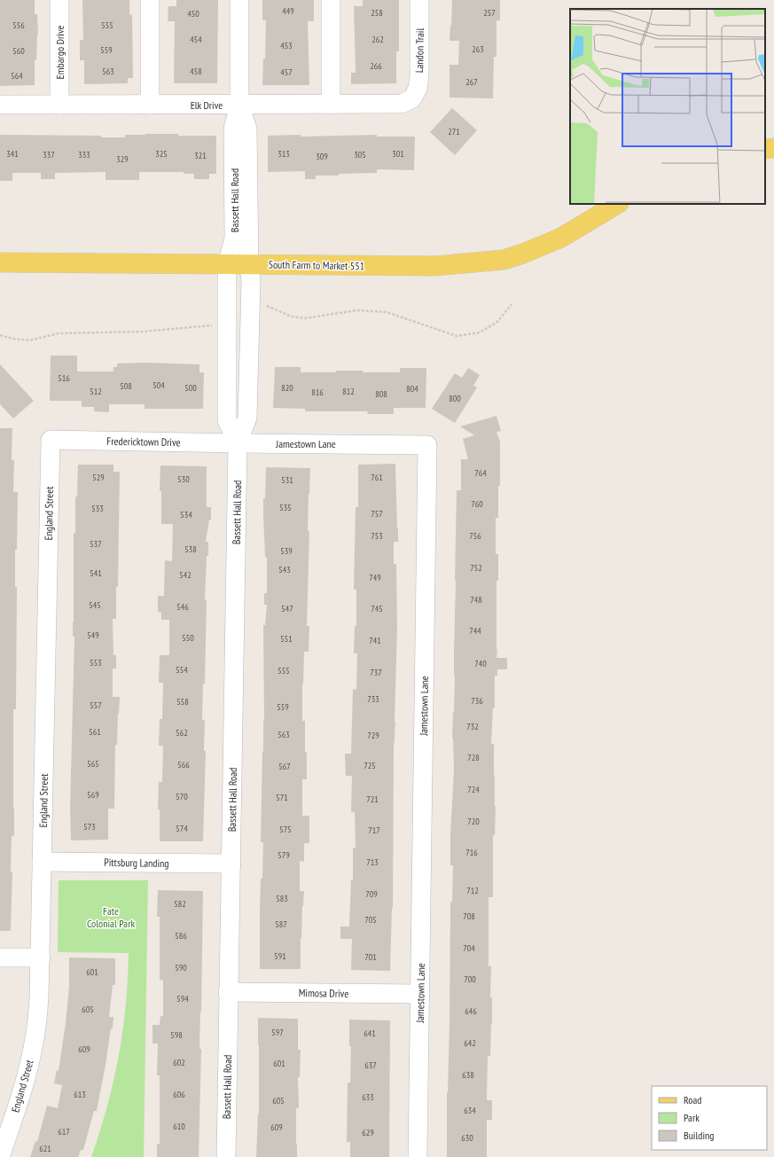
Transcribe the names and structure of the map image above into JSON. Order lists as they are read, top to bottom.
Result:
{
  "streets": {
    "main road": ["South Farm to Market 551"],
    "street": [
      "Landon Trail",
      "Embargo Drive",
      "Elk Drive",
      "Bassett Hall Road",
      "Fredericktown Drive",
      "Jamestown Lane",
      "England Street",
      "Pittsburg Landing",
      "Mimosa Drive"
    ]
  },
  "crossings": [
    ["Landon Trail", "Elk Drive"],
    ["Embargo Drive", "Elk Drive"],
    ["Elk Drive", "Bassett Hall Road"],
    ["Bassett Hall Road", "South Farm to Market 551"],
    ["Bassett Hall Road", "Fredericktown Drive"],
    ["Bassett Hall Road", "Jamestown Lane"],
    ["Bassett Hall Road", "Pittsburg Landing"],
    ["Bassett Hall Road", "Mimosa Drive"],
    ["Fredericktown Drive", "Jamestown Lane"],
    ["Fredericktown Drive", "England Street"],
    ["Jamestown Lane", "Mimosa Drive"],
    ["England Street", "Pittsburg Landing"]
  ],
  "parks": ["Fate Colonial Park"],
  "house_numbers": [
    "449",
    "258",
    "257",
    "450",
    "556",
    "555",
    "454",
    "262",
    "453",
    "263",
    "559",
    "560",
    "266",
    "563",
    "458",
    "457",
    "564",
    "267",
    "271",
    "341",
    "325",
    "313",
    "301",
    "337",
    "333",
    "305",
    "321",
    "309",
    "329",
    "516",
    "504",
    "508",
    "500",
    "820",
    "804",
    "512",
    "812",
    "816",
    "808",
    "800",
    "764",
    "529",
    "761",
    "530",
    "531",
    "760",
    "535",
    "533",
    "757",
    "534",
    "753",
    "756",
    "537",
    "538",
    "539",
    "752",
    "543",
    "541",
    "542",
    "749",
    "748",
    "545",
    "546",
    "547",
    "745",
    "744",
    "549",
    "550",
    "551",
    "741",
    "553",
    "740",
    "554",
    "555",
    "737",
    "733",
    "736",
    "558",
    "557",
    "559",
    "732",
    "561",
    "562",
    "563",
    "729",
    "728",
    "565",
    "566",
    "725",
    "567",
    "724",
    "569",
    "570",
    "571",
    "721",
    "720",
    "573",
    "574",
    "575",
    "717",
    "716",
    "579",
    "713",
    "712",
    "709",
    "583",
    "582",
    "708",
    "705",
    "587",
    "586",
    "704",
    "591",
    "701",
    "590",
    "601",
    "700",
    "594",
    "605",
    "646",
    "597",
    "641",
    "598",
    "642",
    "609",
    "602",
    "601",
    "637",
    "638",
    "613",
    "606",
    "633",
    "605",
    "634",
    "610",
    "609",
    "617",
    "629",
    "630",
    "621"
  ],
  "legend": ["Road", "Park", "Building"]
}
